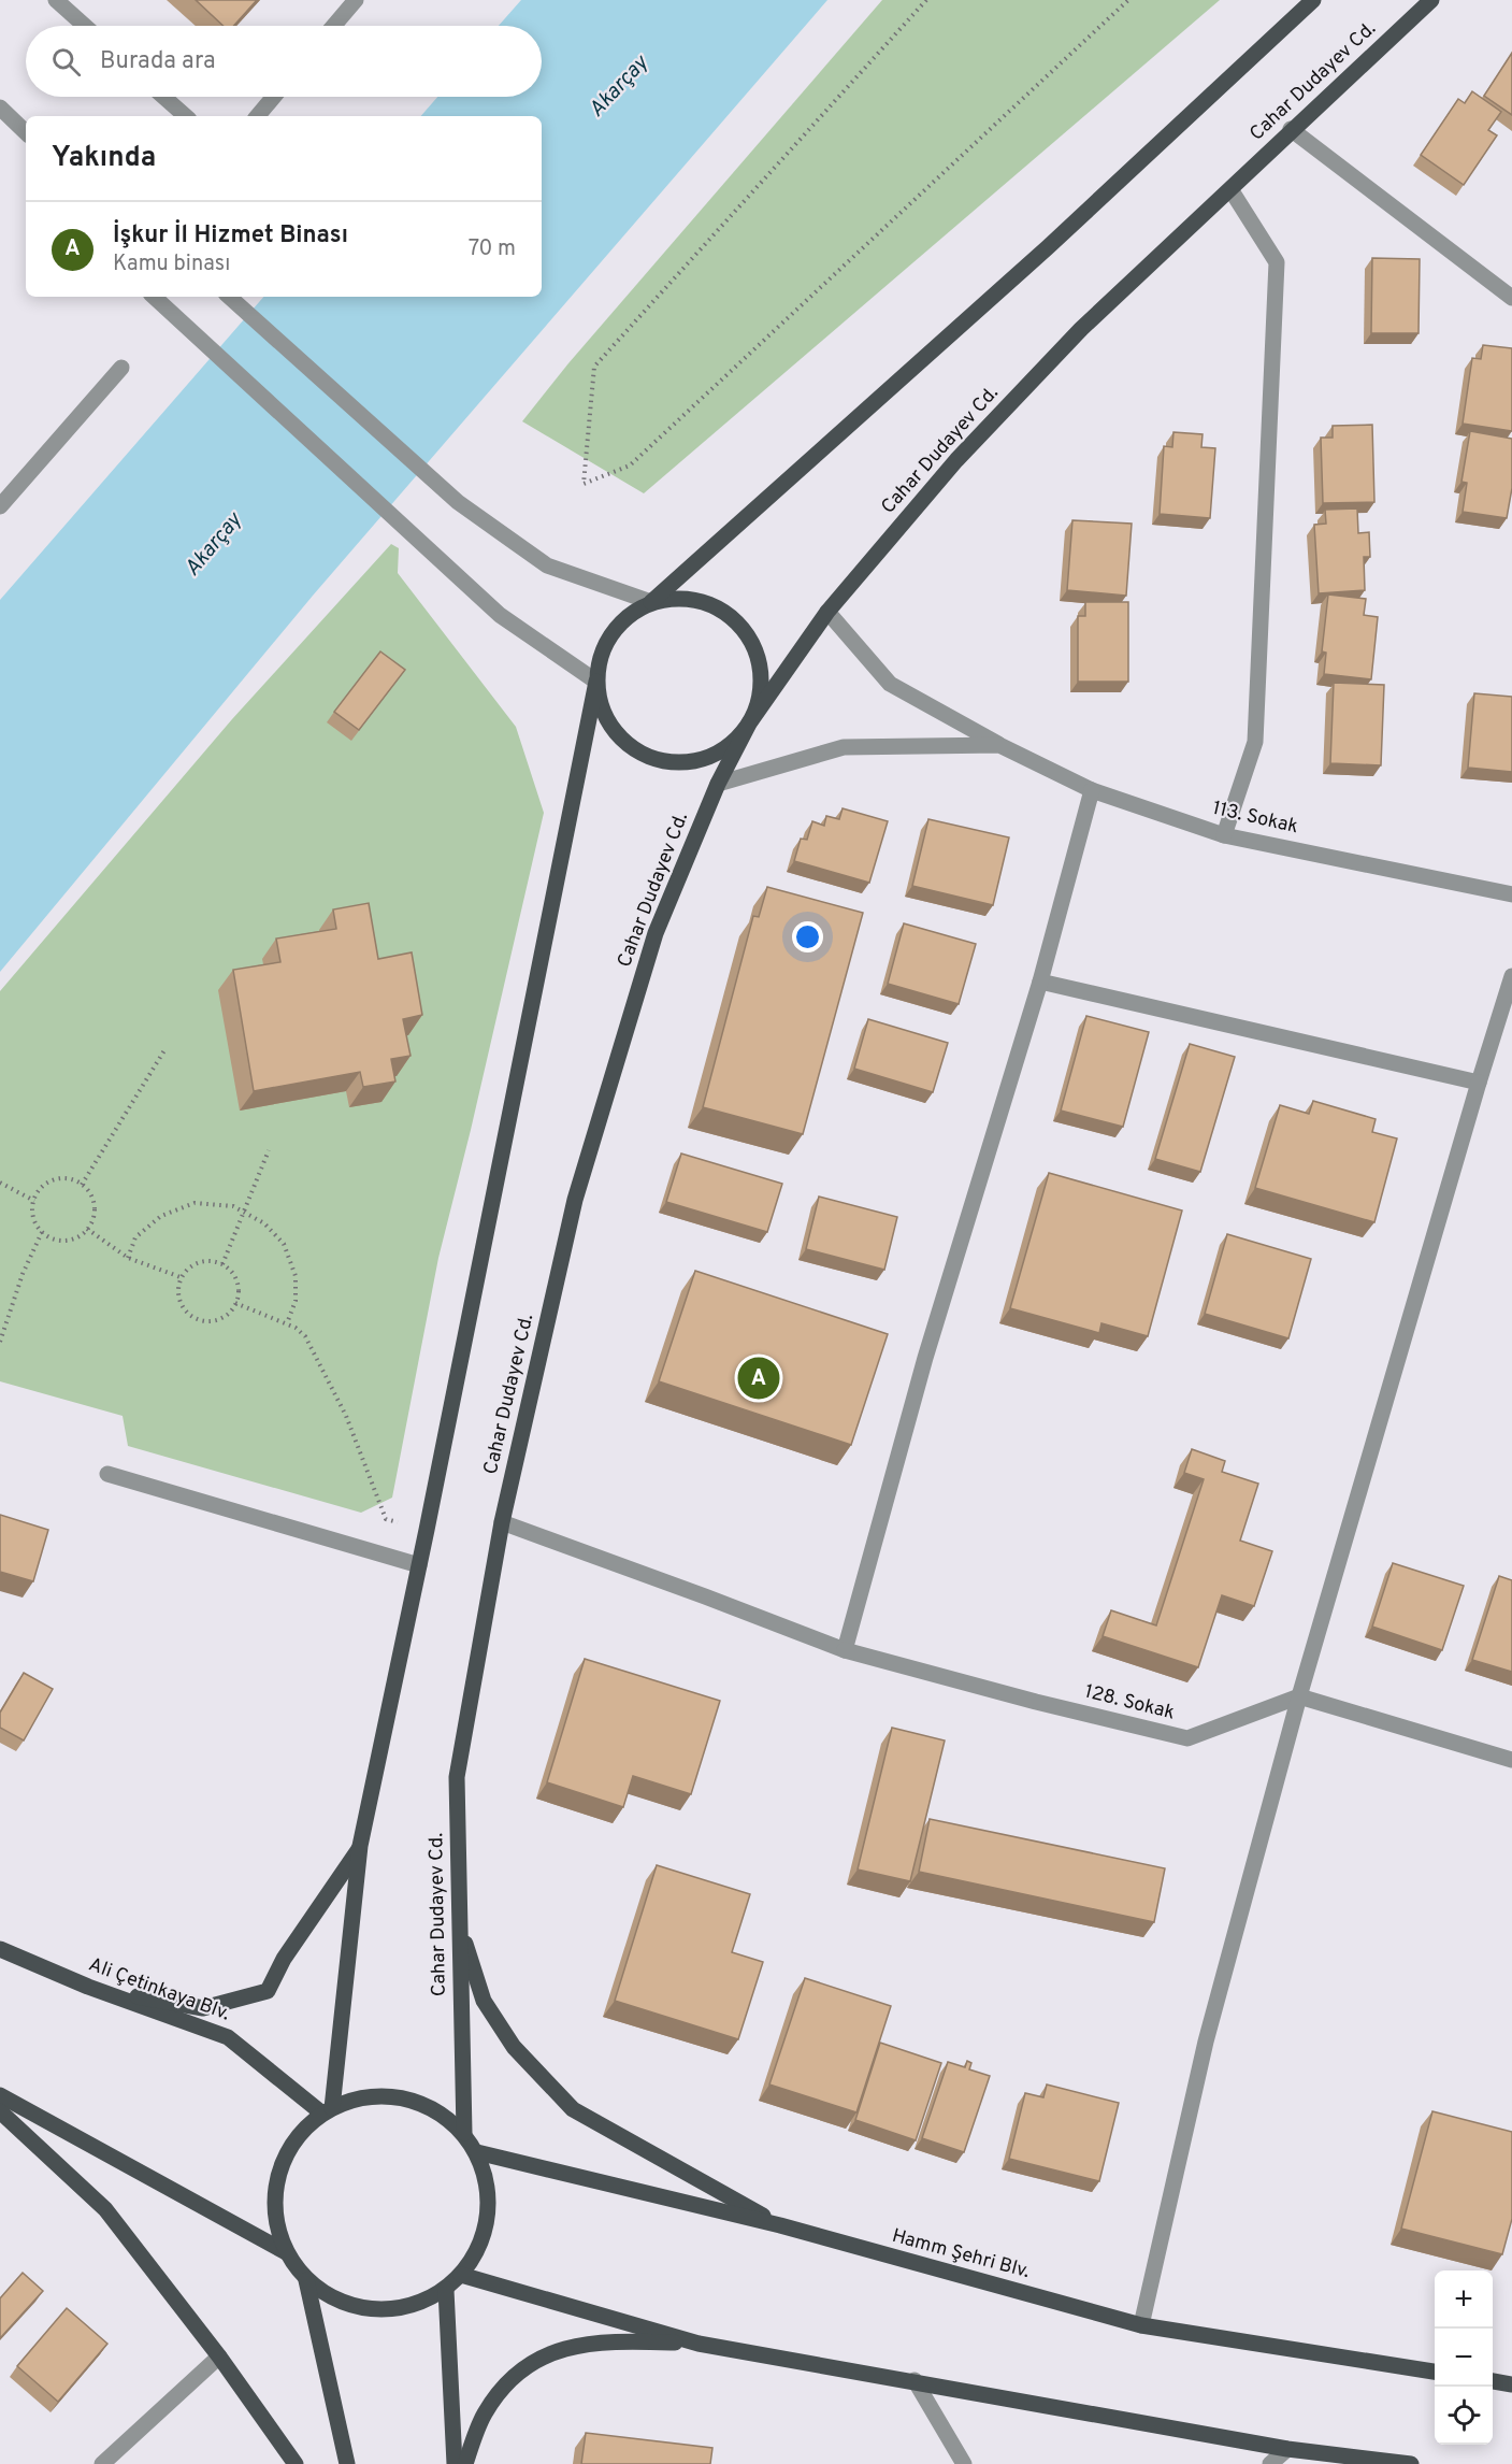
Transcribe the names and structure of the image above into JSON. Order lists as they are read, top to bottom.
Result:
{
  "streets": {
    "main road": ["Cahar Dudayev Cd.", "Ali Çetinkaya Blv.", "Hamm Şehri Blv."],
    "street": ["113. Sokak", "128. Sokak"]
  },
  "crossings": [
    ["Cahar Dudayev Cd.", "113. Sokak"],
    ["Cahar Dudayev Cd.", "128. Sokak"],
    ["Cahar Dudayev Cd.", "Ali Çetinkaya Blv."],
    ["Cahar Dudayev Cd.", "Hamm Şehri Blv."],
    ["Ali Çetinkaya Blv.", "Hamm Şehri Blv."]
  ],
  "water": ["Akarçay"],
  "page": {
    "search": "Burada ara",
    "heading": "Yakında",
    "list": [
      {
        "mark": "A",
        "name": "İşkur İl Hizmet Binası",
        "note": "Kamu binası",
        "value": "70 m"
      }
    ],
    "pins": "A",
    "map_buttons": ["+", "−"]
  }
}
